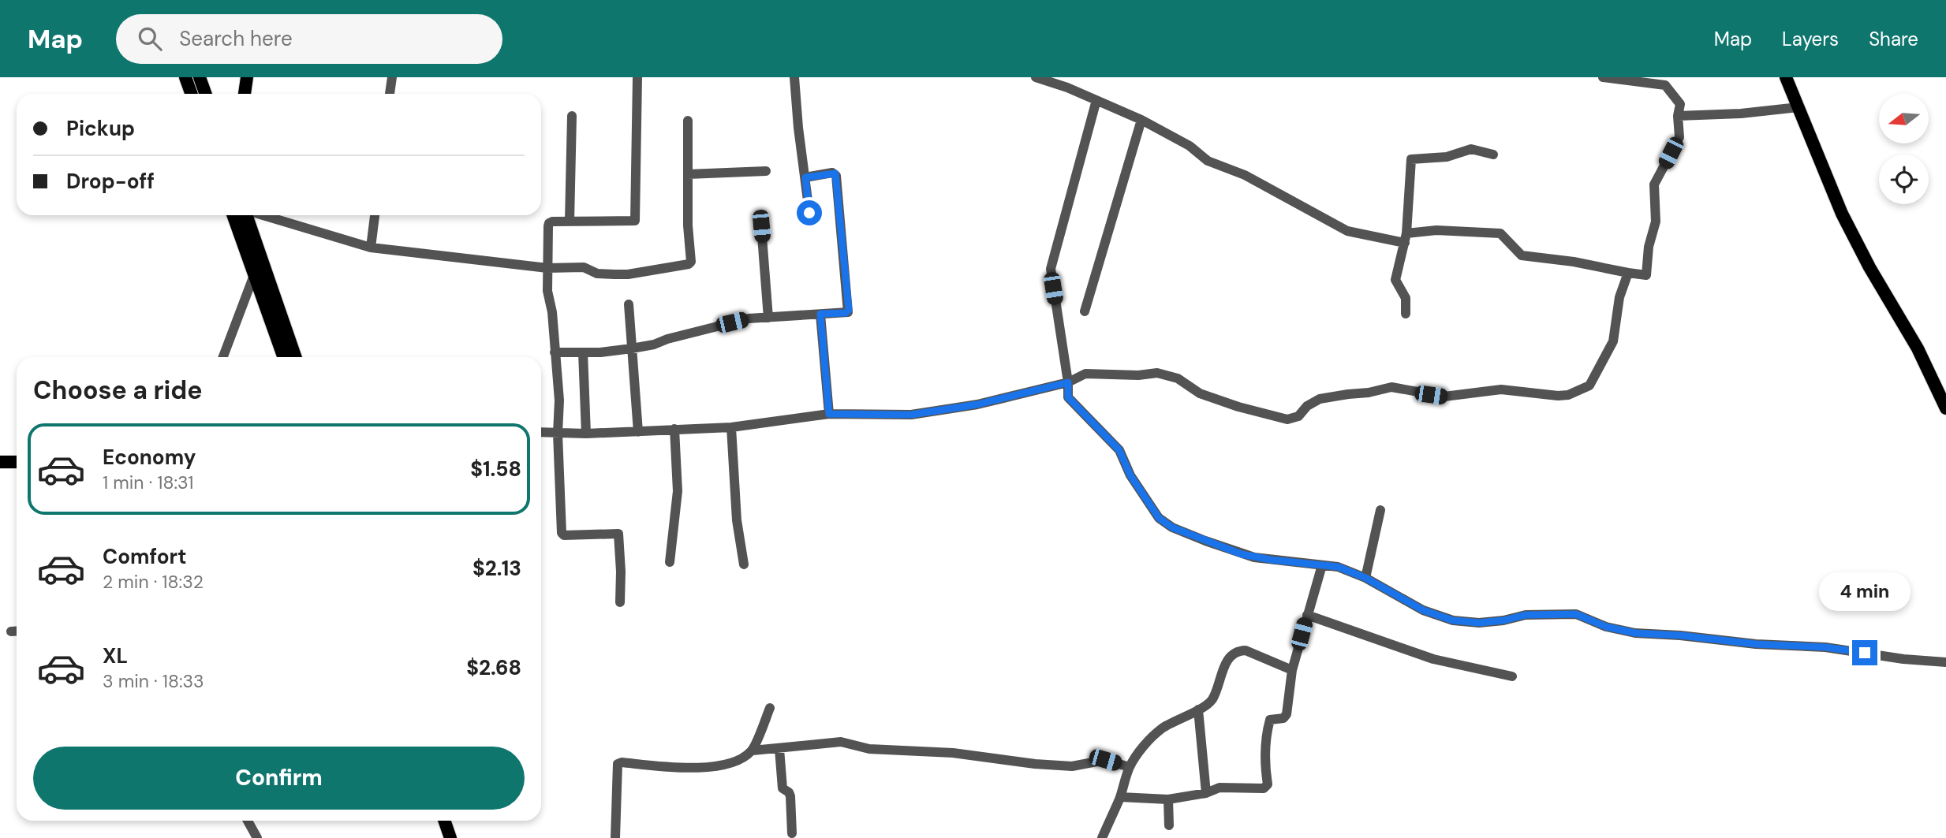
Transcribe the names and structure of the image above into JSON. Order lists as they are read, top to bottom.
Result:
{
  "north": "left",
  "page": {
    "header": "Map",
    "search": "Search here",
    "nav": ["Map", "Layers", "Share"],
    "banner": ["Pickup", "Drop-off"],
    "heading": "Choose a ride",
    "list": [
      {
        "name": "Economy",
        "note": "1 min · 18:31",
        "value": "$1.58"
      },
      {
        "name": "Comfort",
        "note": "2 min · 18:32",
        "value": "$2.13"
      },
      {
        "name": "XL",
        "note": "3 min · 18:33",
        "value": "$2.68"
      }
    ],
    "bubble": "4 min",
    "buttons": "Confirm"
  }
}
